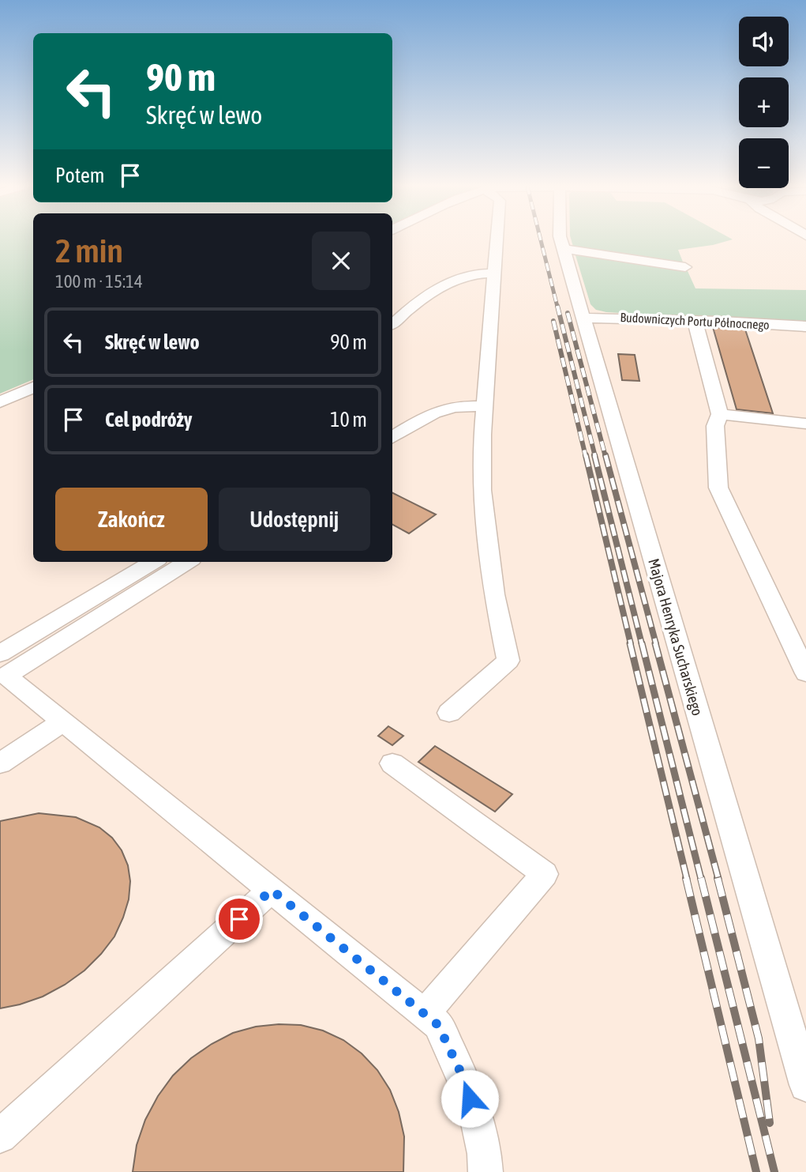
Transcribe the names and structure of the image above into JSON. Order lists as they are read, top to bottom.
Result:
{
  "streets": {
    "street": ["Budowniczych Portu Północnego", "Majora Henryka Sucharskiego"]
  },
  "crossings": [
    ["Budowniczych Portu Północnego", "Majora Henryka Sucharskiego"]
  ],
  "page": {
    "map_buttons": ["+", "−"],
    "turn": ["90 m", "Skręć w lewo"],
    "then": "Potem",
    "heading": ["2 min", "100 m · 15:14"],
    "list": [
      {
        "name": "Skręć w lewo",
        "value": "90 m"
      },
      {
        "name": "Cel podróży",
        "value": "10 m"
      }
    ],
    "buttons": ["Zakończ", "Udostępnij"]
  }
}
